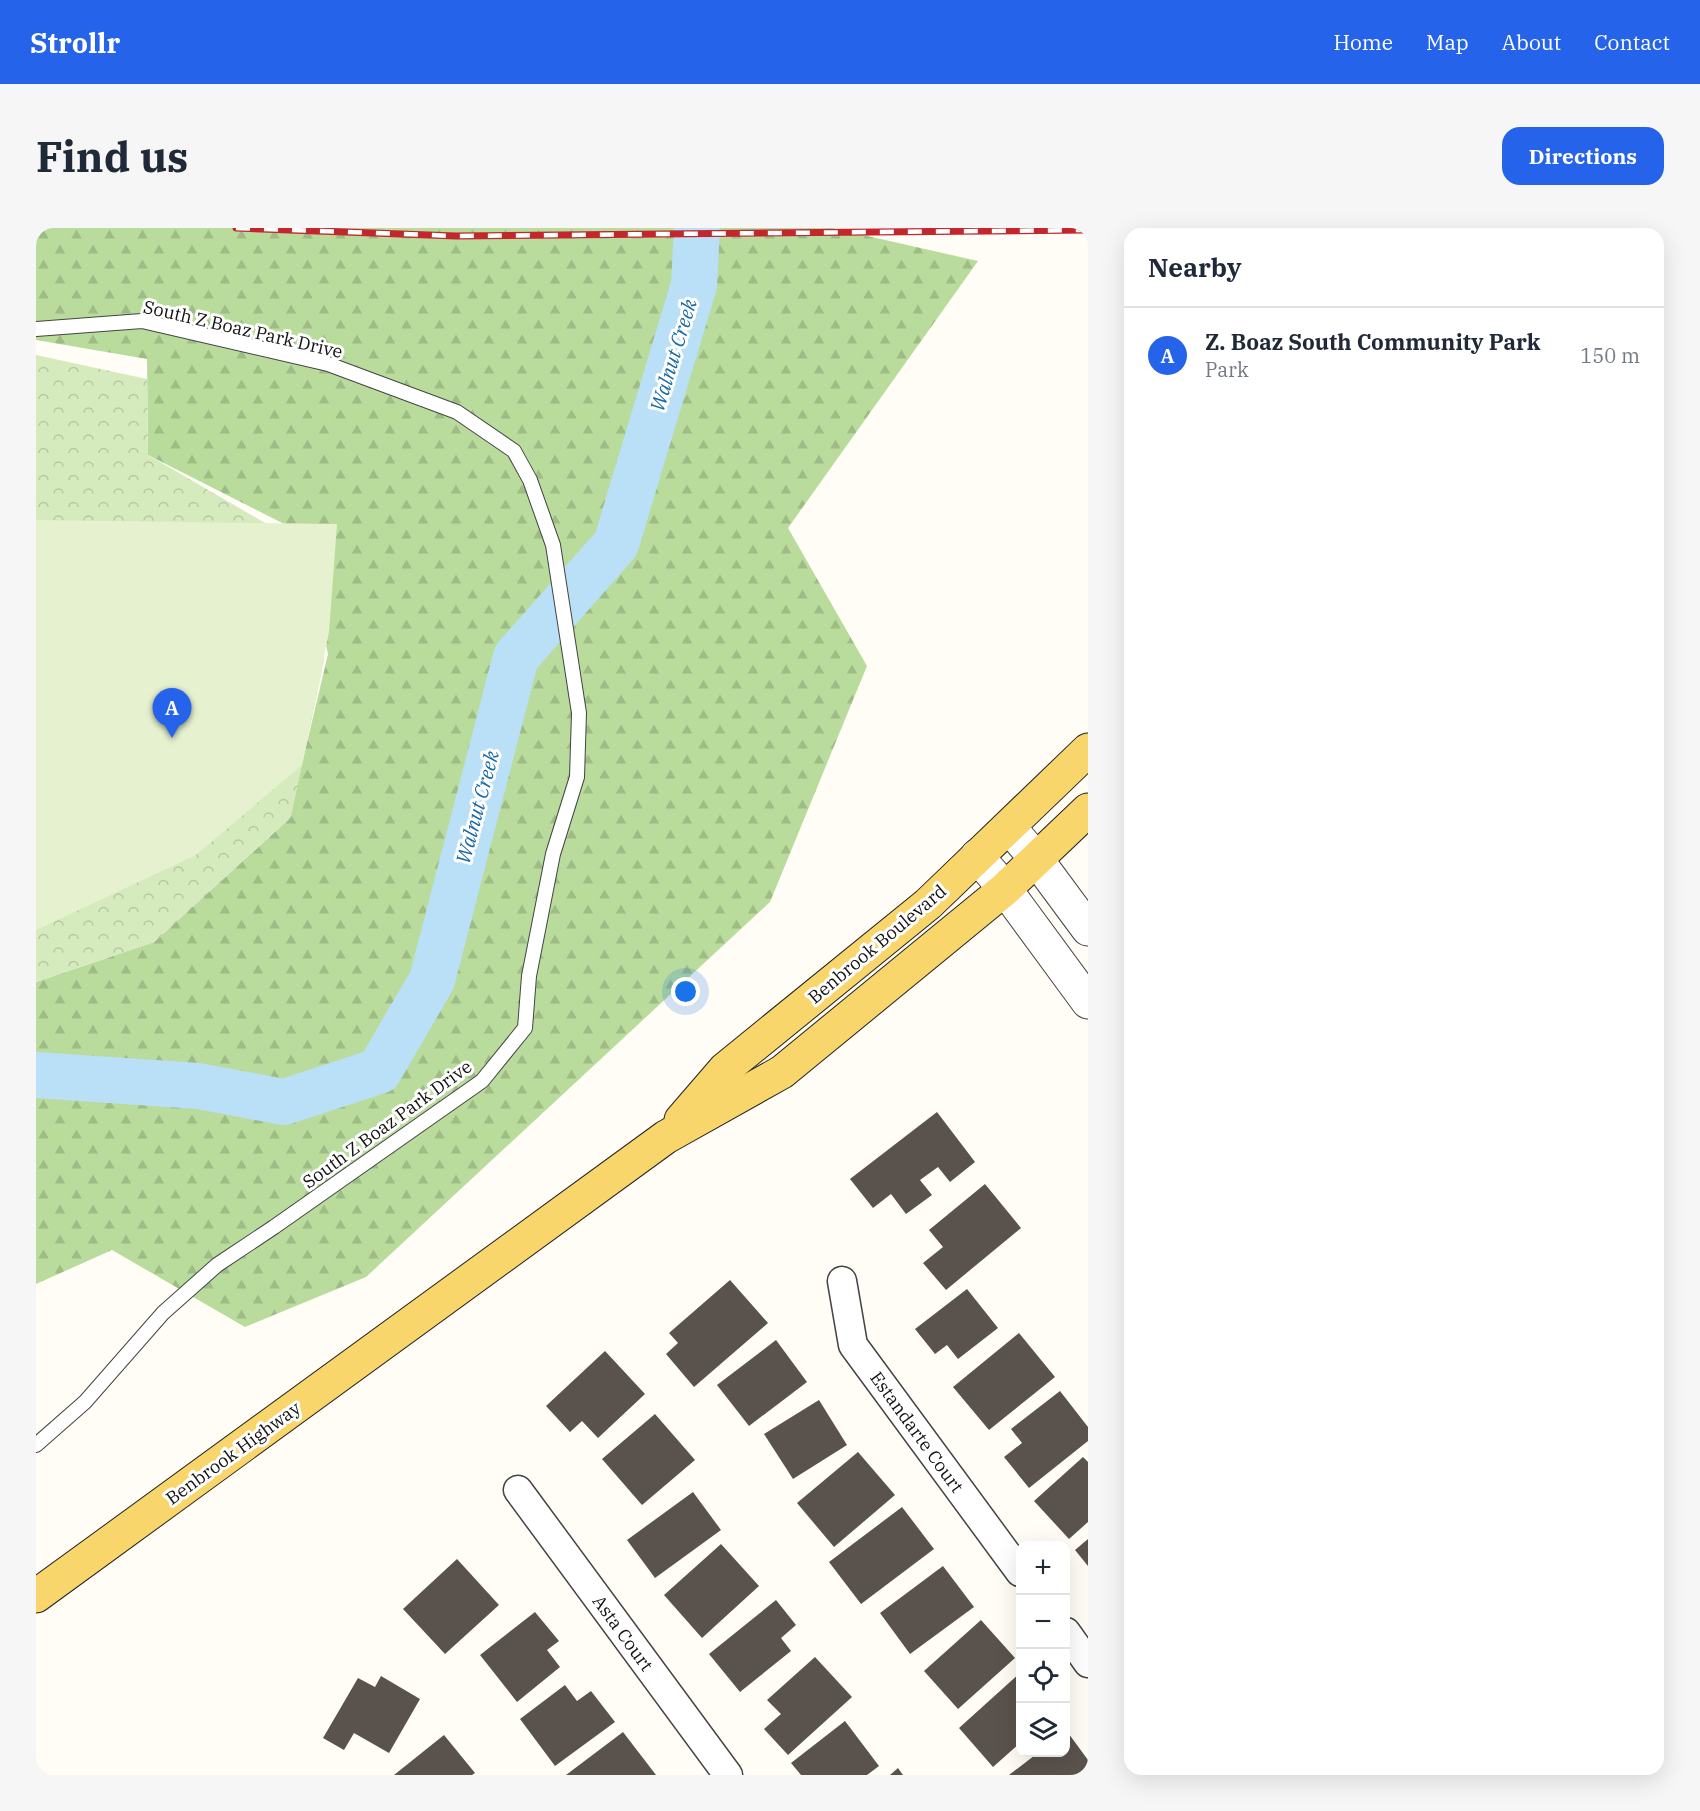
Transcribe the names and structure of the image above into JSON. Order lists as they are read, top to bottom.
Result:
{
  "streets": {
    "main road": ["Benbrook Boulevard", "Benbrook Highway"],
    "street": ["Estandarte Court", "Asta Court"],
    "lane": ["South Z Boaz Park Drive"]
  },
  "crossings": [
    ["Benbrook Boulevard", "Benbrook Highway"]
  ],
  "water": ["Walnut Creek"],
  "page": {
    "header": "Strollr",
    "nav": [
      "Home",
      "Map",
      "About",
      "Contact"
    ],
    "buttons": "Directions",
    "title": "Find us",
    "heading": "Nearby",
    "list": [
      {
        "mark": "A",
        "name": "Z. Boaz South Community Park",
        "note": "Park",
        "value": "150 m"
      }
    ],
    "pins": "A",
    "map_buttons": ["+", "−"]
  }
}
